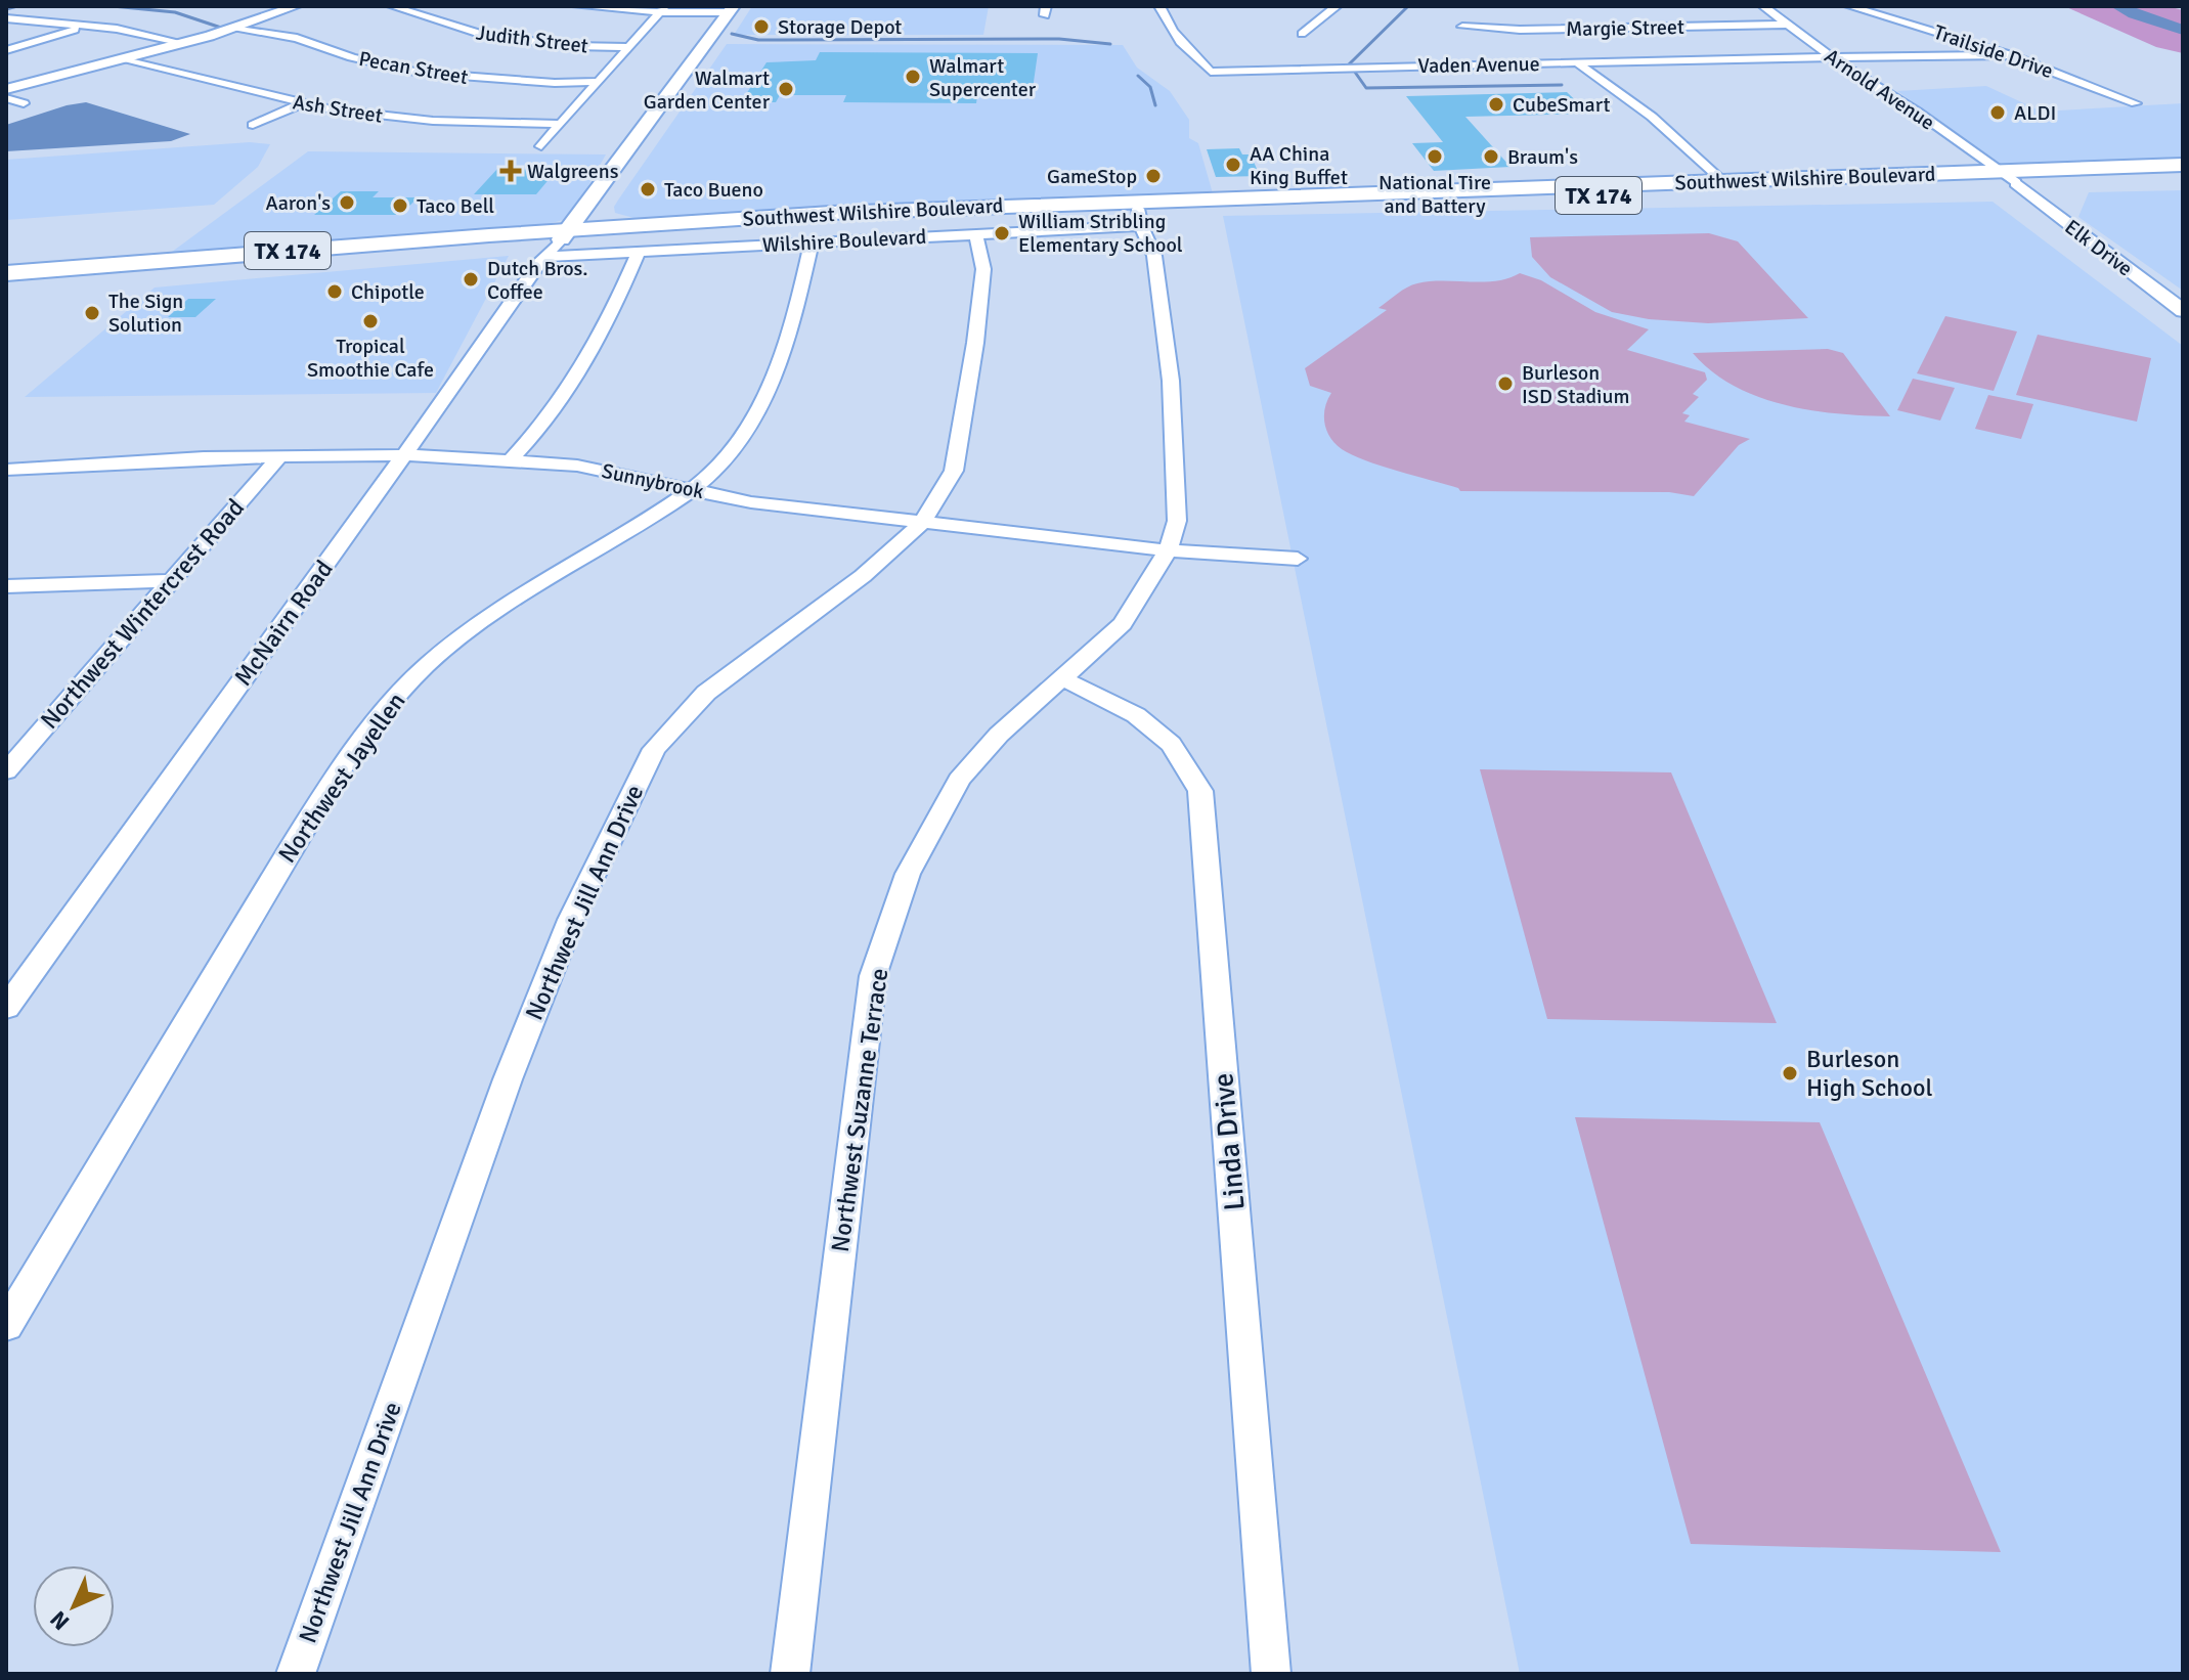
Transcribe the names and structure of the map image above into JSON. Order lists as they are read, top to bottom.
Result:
{
  "streets": {
    "main road": ["Southwest Wilshire Boulevard", "TX 174"],
    "street": [
      "Margie Street",
      "Judith Street",
      "Trailside Drive",
      "Vaden Avenue",
      "Pecan Street",
      "Arnold Avenue",
      "Ash Street",
      "Wilshire Boulevard",
      "Elk Drive",
      "Sunnybrook",
      "Northwest Wintercrest Road",
      "McNairn Road",
      "Northwest Jayellen",
      "Northwest Jill Ann Drive",
      "Northwest Suzanne Terrace",
      "Linda Drive"
    ]
  },
  "crossings": [
    ["Margie Street", "Arnold Avenue"],
    ["Trailside Drive", "Vaden Avenue"],
    ["Vaden Avenue", "Arnold Avenue"],
    ["Arnold Avenue", "Southwest Wilshire Boulevard"],
    ["Arnold Avenue", "Elk Drive"],
    ["Southwest Wilshire Boulevard", "Wilshire Boulevard"],
    ["Southwest Wilshire Boulevard", "Elk Drive"],
    ["Southwest Wilshire Boulevard", "McNairn Road"],
    ["Southwest Wilshire Boulevard", "Northwest Jill Ann Drive"],
    ["Southwest Wilshire Boulevard", "Northwest Suzanne Terrace"],
    ["Wilshire Boulevard", "McNairn Road"],
    ["Wilshire Boulevard", "Northwest Jayellen"],
    ["Wilshire Boulevard", "Northwest Jill Ann Drive"],
    ["Sunnybrook", "Northwest Wintercrest Road"],
    ["Sunnybrook", "McNairn Road"],
    ["Sunnybrook", "Northwest Jayellen"],
    ["Sunnybrook", "Northwest Jill Ann Drive"],
    ["Sunnybrook", "Northwest Suzanne Terrace"],
    ["Northwest Suzanne Terrace", "Linda Drive"]
  ],
  "places": {
    "other": [
      "Storage Depot",
      "Walmart Supercenter",
      "Walmart Garden Center",
      "CubeSmart",
      "ALDI",
      "National Tire and Battery",
      "Braum's",
      "AA China King Buffet",
      "GameStop",
      "Taco Bueno",
      "Aaron's",
      "Taco Bell",
      "William Stribling Elementary School",
      "Dutch Bros. Coffee",
      "Chipotle",
      "The Sign Solution",
      "Tropical Smoothie Cafe",
      "Burleson ISD Stadium",
      "Burleson High School"
    ],
    "health": ["Walgreens"]
  },
  "north": "bottom left"
}
